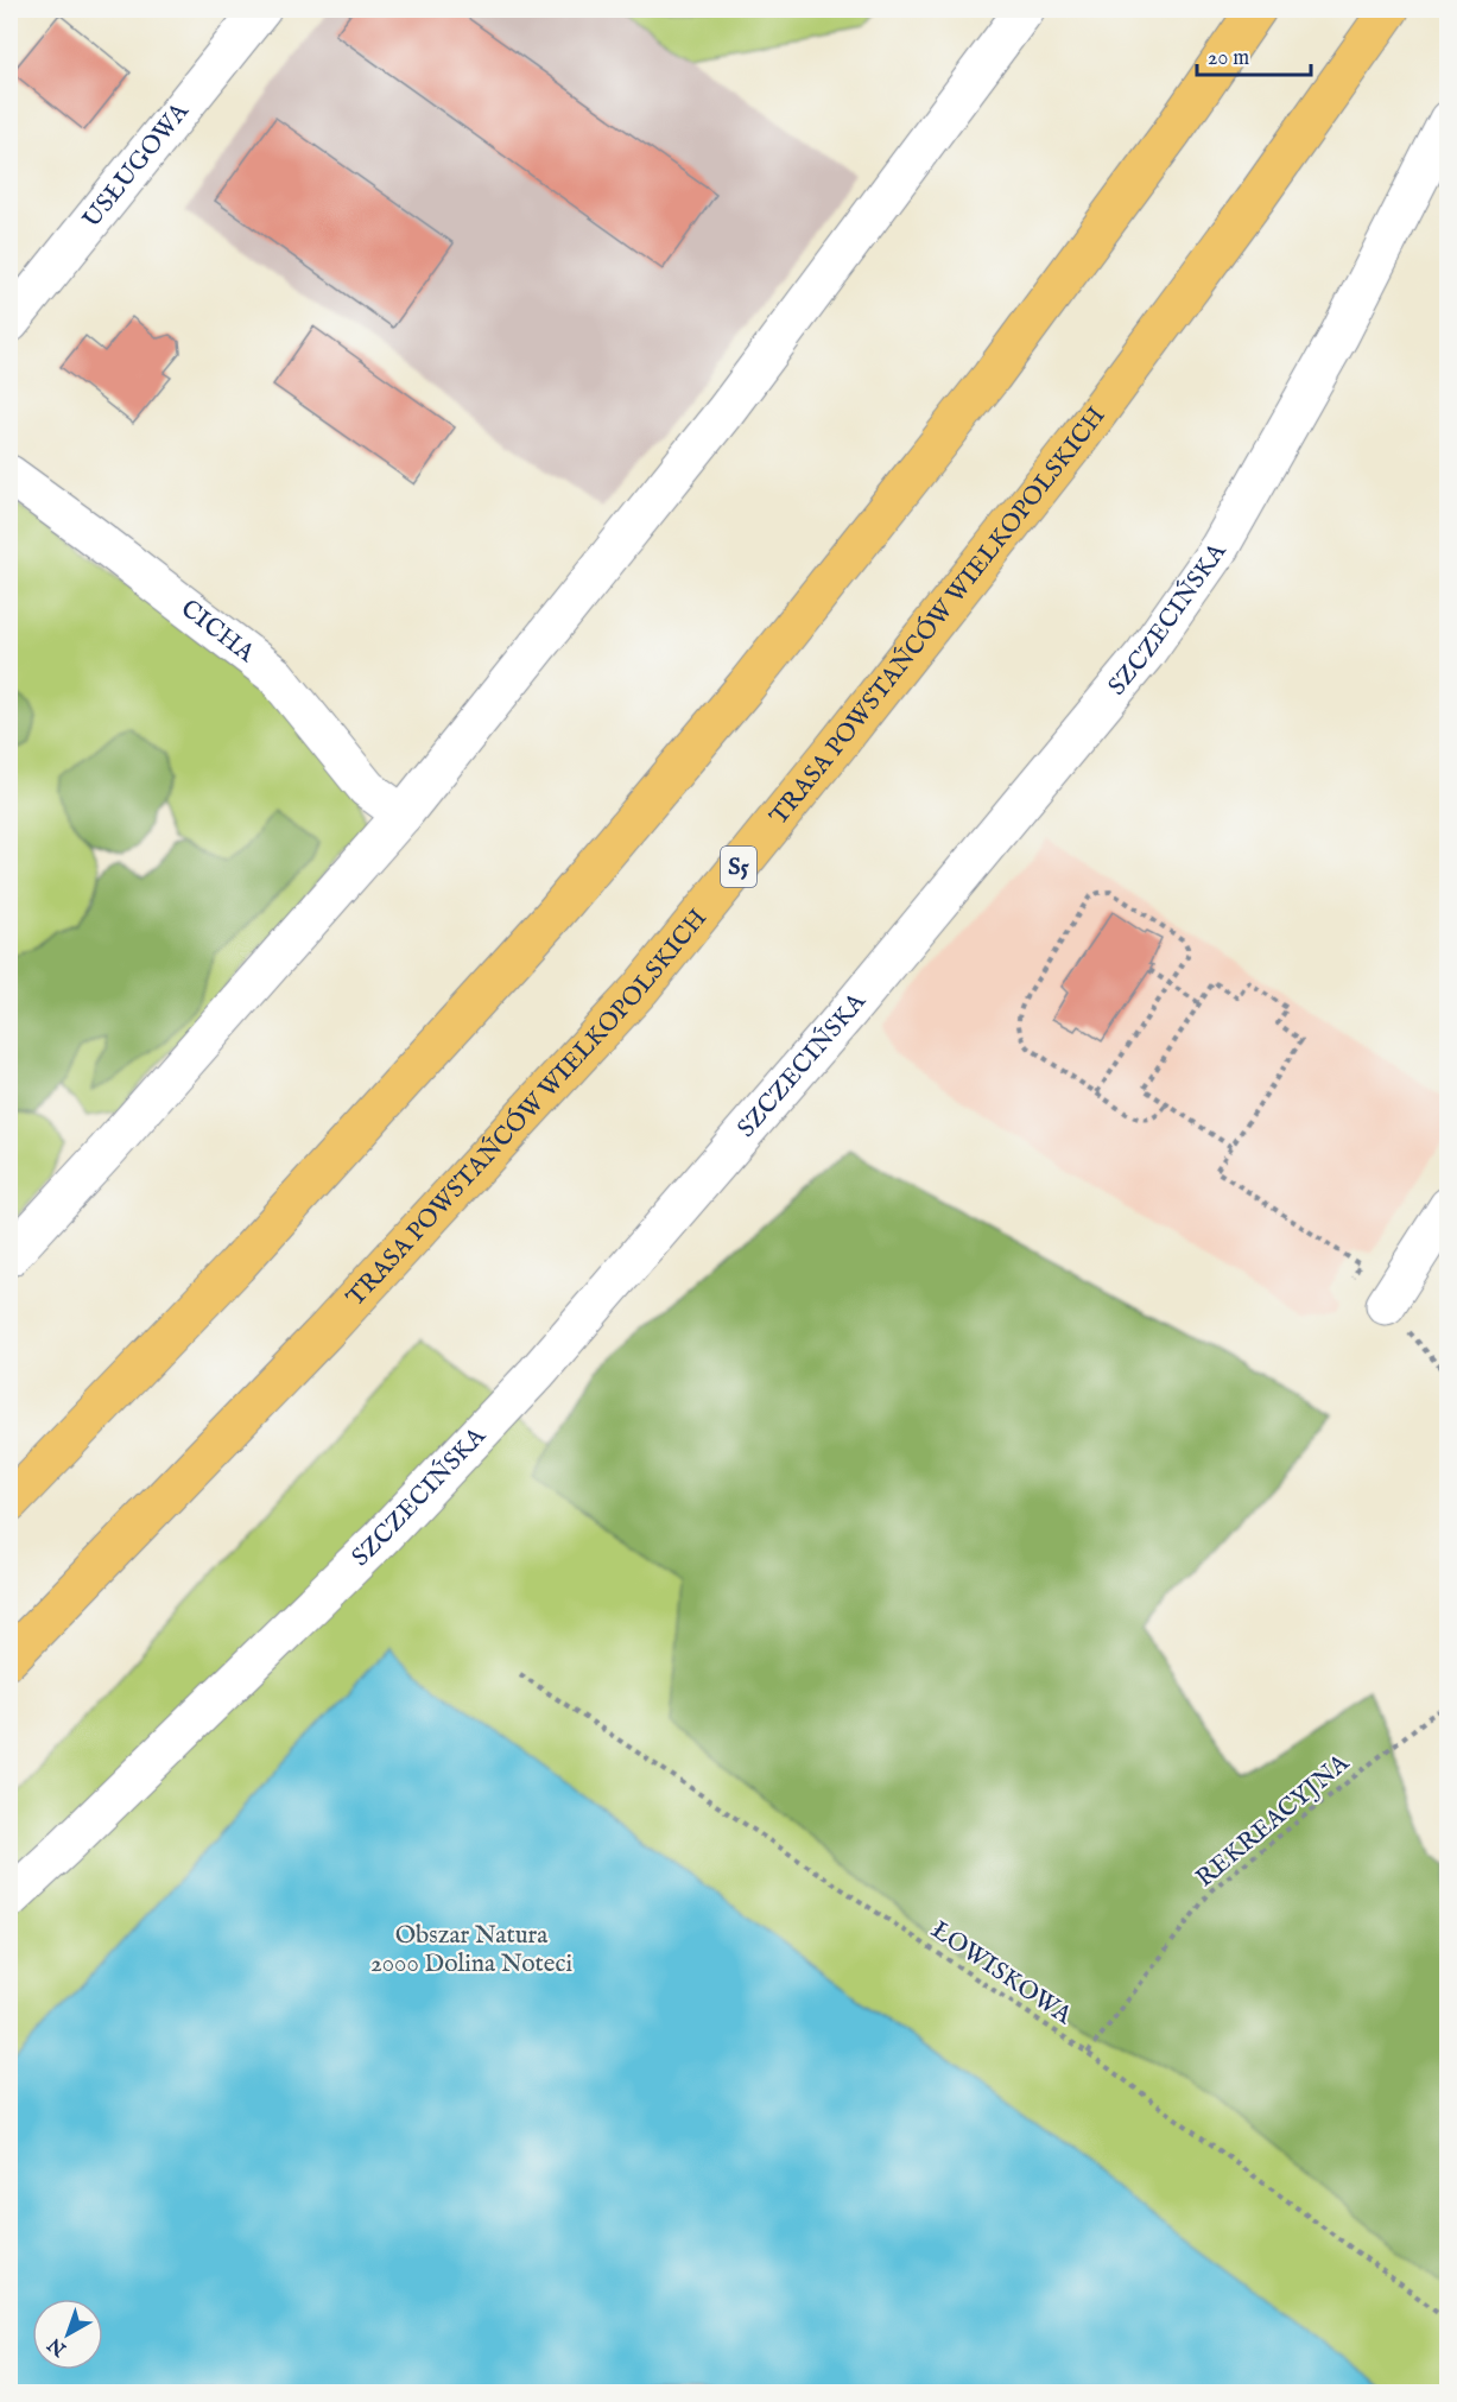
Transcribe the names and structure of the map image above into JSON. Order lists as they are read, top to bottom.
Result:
{
  "streets": {
    "highway": ["TRASA POWSTAŃCÓW WIELKOPOLSKICH", "S5"],
    "street": ["USŁUGOWA", "SZCZECIŃSKA", "CICHA"],
    "path": ["REKREACYJNA", "ŁOWISKOWA"]
  },
  "crossings": [
    ["REKREACYJNA", "ŁOWISKOWA"]
  ],
  "parks": ["Obszar Natura 2000 Dolina Noteci"],
  "scale_bar": "20 m",
  "north": "bottom left"
}
